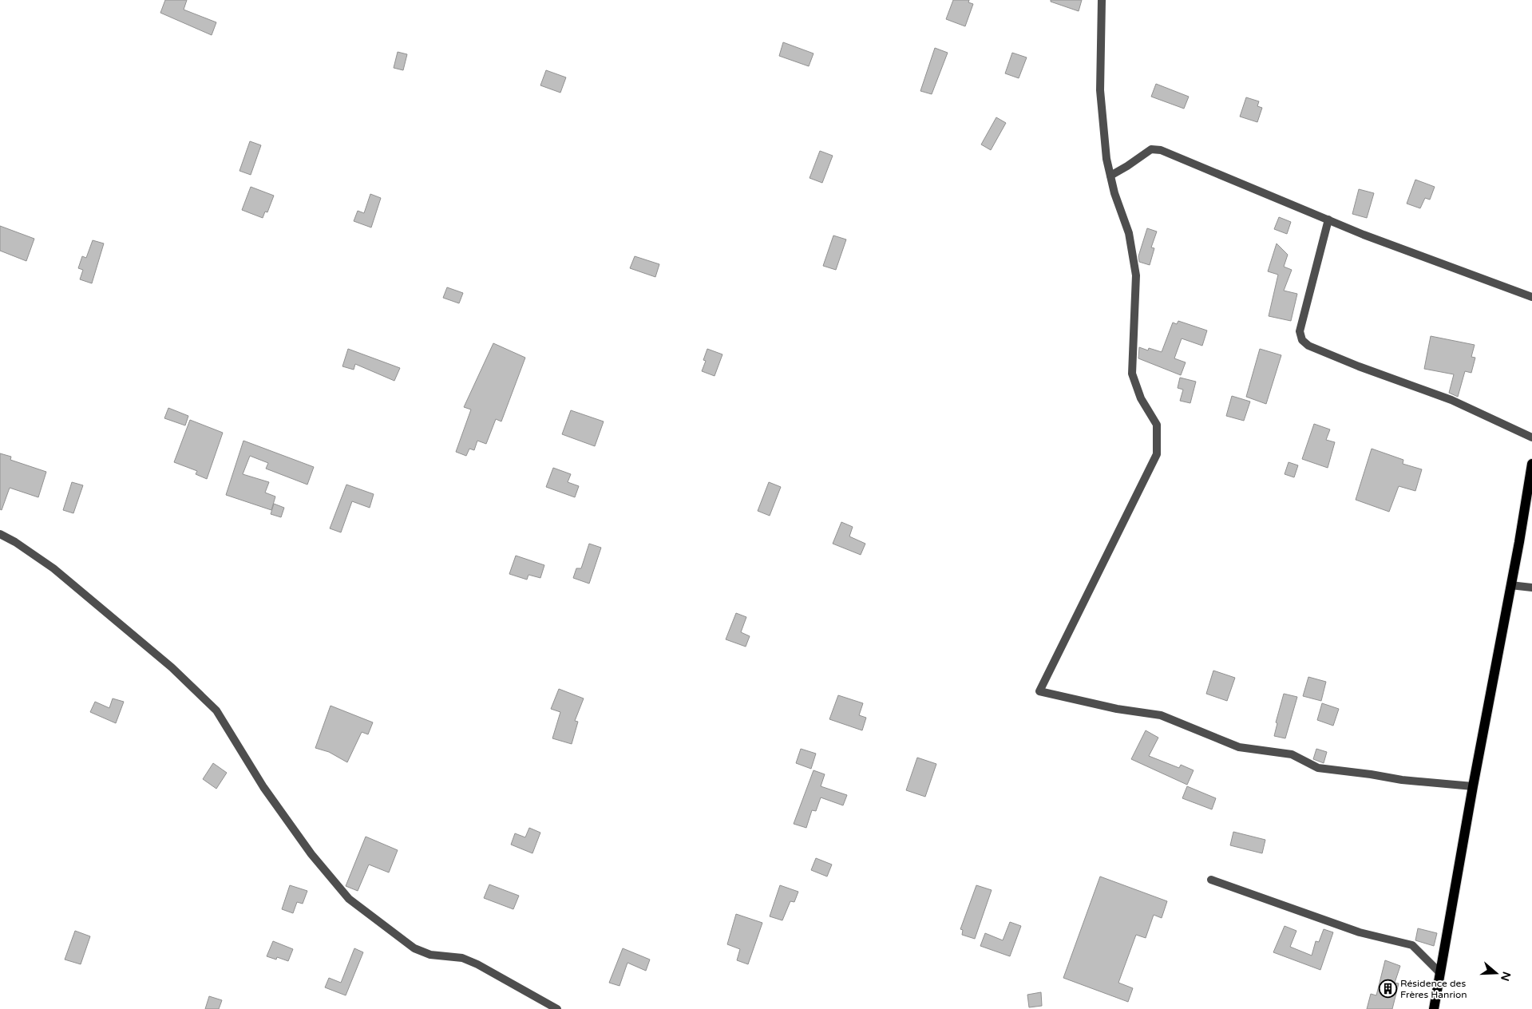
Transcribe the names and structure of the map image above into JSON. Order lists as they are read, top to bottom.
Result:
{
  "places": {
    "building": ["Résidence des Frères Hanrion"]
  },
  "north": "right"
}
